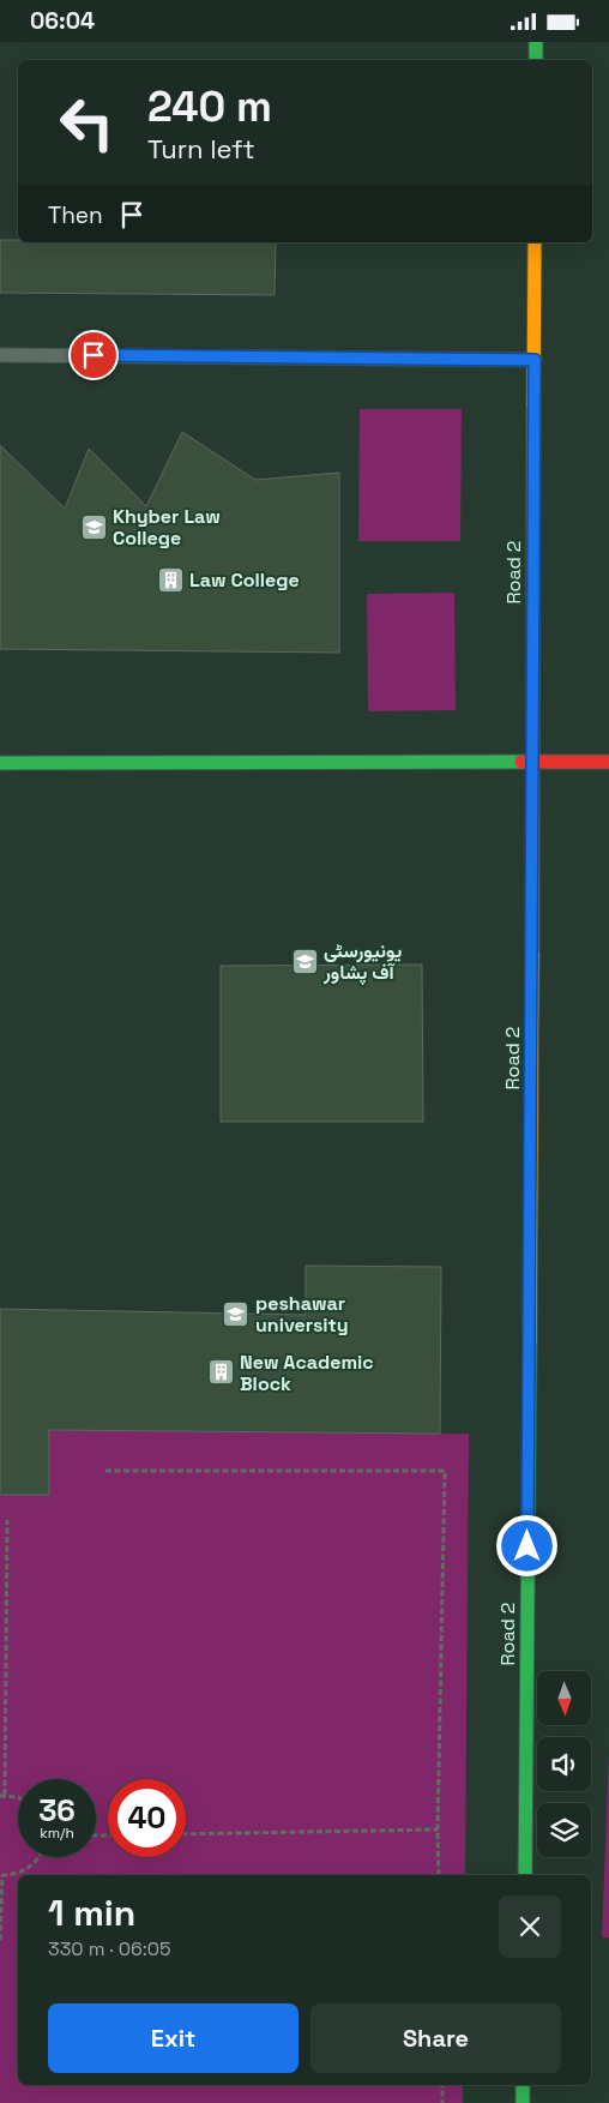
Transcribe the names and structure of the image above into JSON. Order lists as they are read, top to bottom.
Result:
{
  "streets": {
    "street": ["Road 2"]
  },
  "places": {
    "school or university": ["Khyber Law College", "یونیورسٹی آف پشاور", "peshawar university"],
    "building": ["Law College", "New Academic Block"]
  },
  "north": "bottom",
  "page": {
    "status": "06:04",
    "turn": ["240 m", "Turn left"],
    "then": "Then",
    "speed": "36 km/h",
    "limit": "40",
    "heading": ["1 min", "330 m · 06:05"],
    "buttons": ["Exit", "Share"]
  }
}
